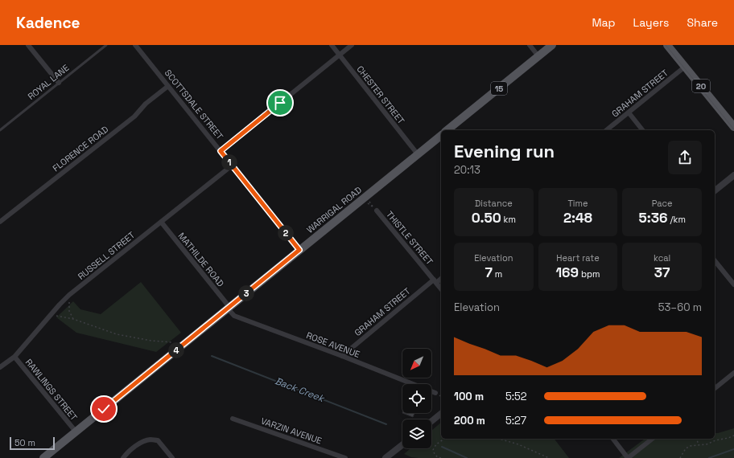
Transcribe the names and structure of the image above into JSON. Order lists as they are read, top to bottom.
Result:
{
  "streets": {
    "main road": ["20", "15", "WARRIGAL ROAD"],
    "street": [
      "GRAHAM STREET",
      "CHESTER STREET",
      "SCOTTSDALE STREET",
      "FLORENCE ROAD",
      "THISTLE STREET",
      "RUSSELL STREET",
      "MATHILDE ROAD",
      "ROSE AVENUE",
      "RAWLINGS STREET",
      "VARZIN AVENUE"
    ],
    "lane": ["ROYAL LANE"]
  },
  "crossings": [
    ["20", "GRAHAM STREET"],
    ["GRAHAM STREET", "THISTLE STREET"],
    ["GRAHAM STREET", "ROSE AVENUE"],
    ["CHESTER STREET", "WARRIGAL ROAD"],
    ["SCOTTSDALE STREET", "FLORENCE ROAD"],
    ["SCOTTSDALE STREET", "WARRIGAL ROAD"],
    ["SCOTTSDALE STREET", "RUSSELL STREET"],
    ["WARRIGAL ROAD", "MATHILDE ROAD"],
    ["WARRIGAL ROAD", "ROSE AVENUE"],
    ["WARRIGAL ROAD", "RAWLINGS STREET"],
    ["RUSSELL STREET", "MATHILDE ROAD"],
    ["RUSSELL STREET", "RAWLINGS STREET"],
    ["MATHILDE ROAD", "ROSE AVENUE"]
  ],
  "water": ["Back Creek"],
  "scale_bar": "50 m",
  "north": "bottom left",
  "page": {
    "header": "Kadence",
    "nav": ["Map", "Layers", "Share"],
    "heading": ["Evening run", "20:13"],
    "pins": [
      "1",
      "2",
      "3",
      "4"
    ],
    "stats": [
      ["Distance", "0.50 km"],
      ["Time", "2:48"],
      ["Pace", "5:36 /km"],
      ["Elevation", "7 m"],
      ["Heart rate", "169 bpm"],
      ["kcal", "37"]
    ],
    "chart": ["Elevation", "53–60 m"],
    "list": [
      {
        "name": "100 m",
        "note": "5:52"
      },
      {
        "name": "200 m",
        "note": "5:27"
      }
    ],
    "scale": "50 m"
  }
}
